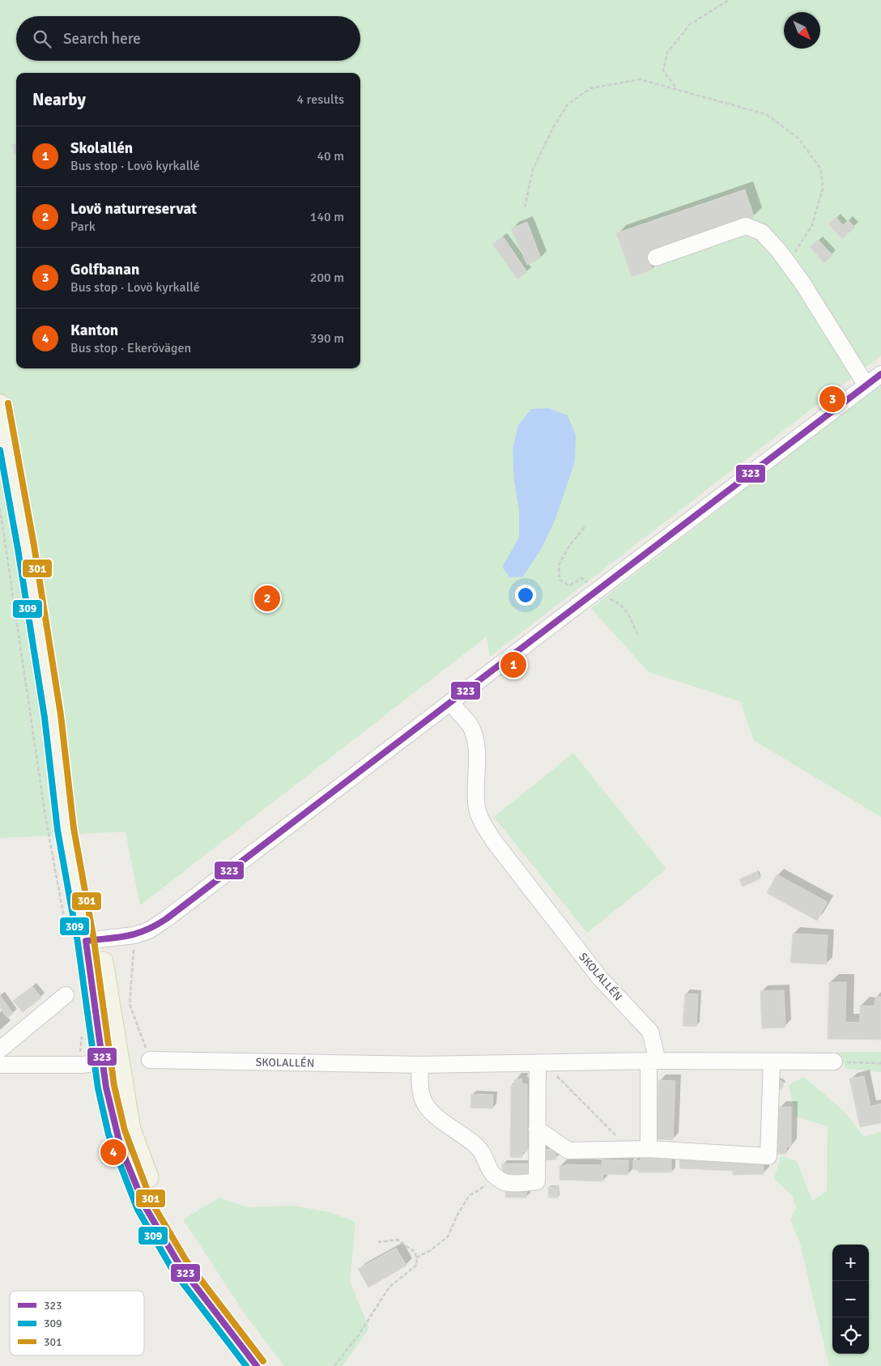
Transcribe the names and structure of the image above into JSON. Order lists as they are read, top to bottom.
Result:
{
  "streets": {
    "street": ["SKOLALLÉN"]
  },
  "lines": ["transit line 323", "transit line 301", "transit line 309"],
  "legend": ["323", "309", "301"],
  "north": "bottom right",
  "page": {
    "search": "Search here",
    "heading": ["Nearby", "4 results"],
    "list": [
      {
        "mark": "1",
        "name": "Skolallén",
        "note": "Bus stop · Lovö kyrkallé",
        "value": "40 m"
      },
      {
        "mark": "2",
        "name": "Lovö naturreservat",
        "note": "Park",
        "value": "140 m"
      },
      {
        "mark": "3",
        "name": "Golfbanan",
        "note": "Bus stop · Lovö kyrkallé",
        "value": "200 m"
      },
      {
        "mark": "4",
        "name": "Kanton",
        "note": "Bus stop · Ekerövägen",
        "value": "390 m"
      }
    ],
    "pins": [
      "3",
      "2",
      "1",
      "4"
    ],
    "map_buttons": ["+", "−"]
  }
}
